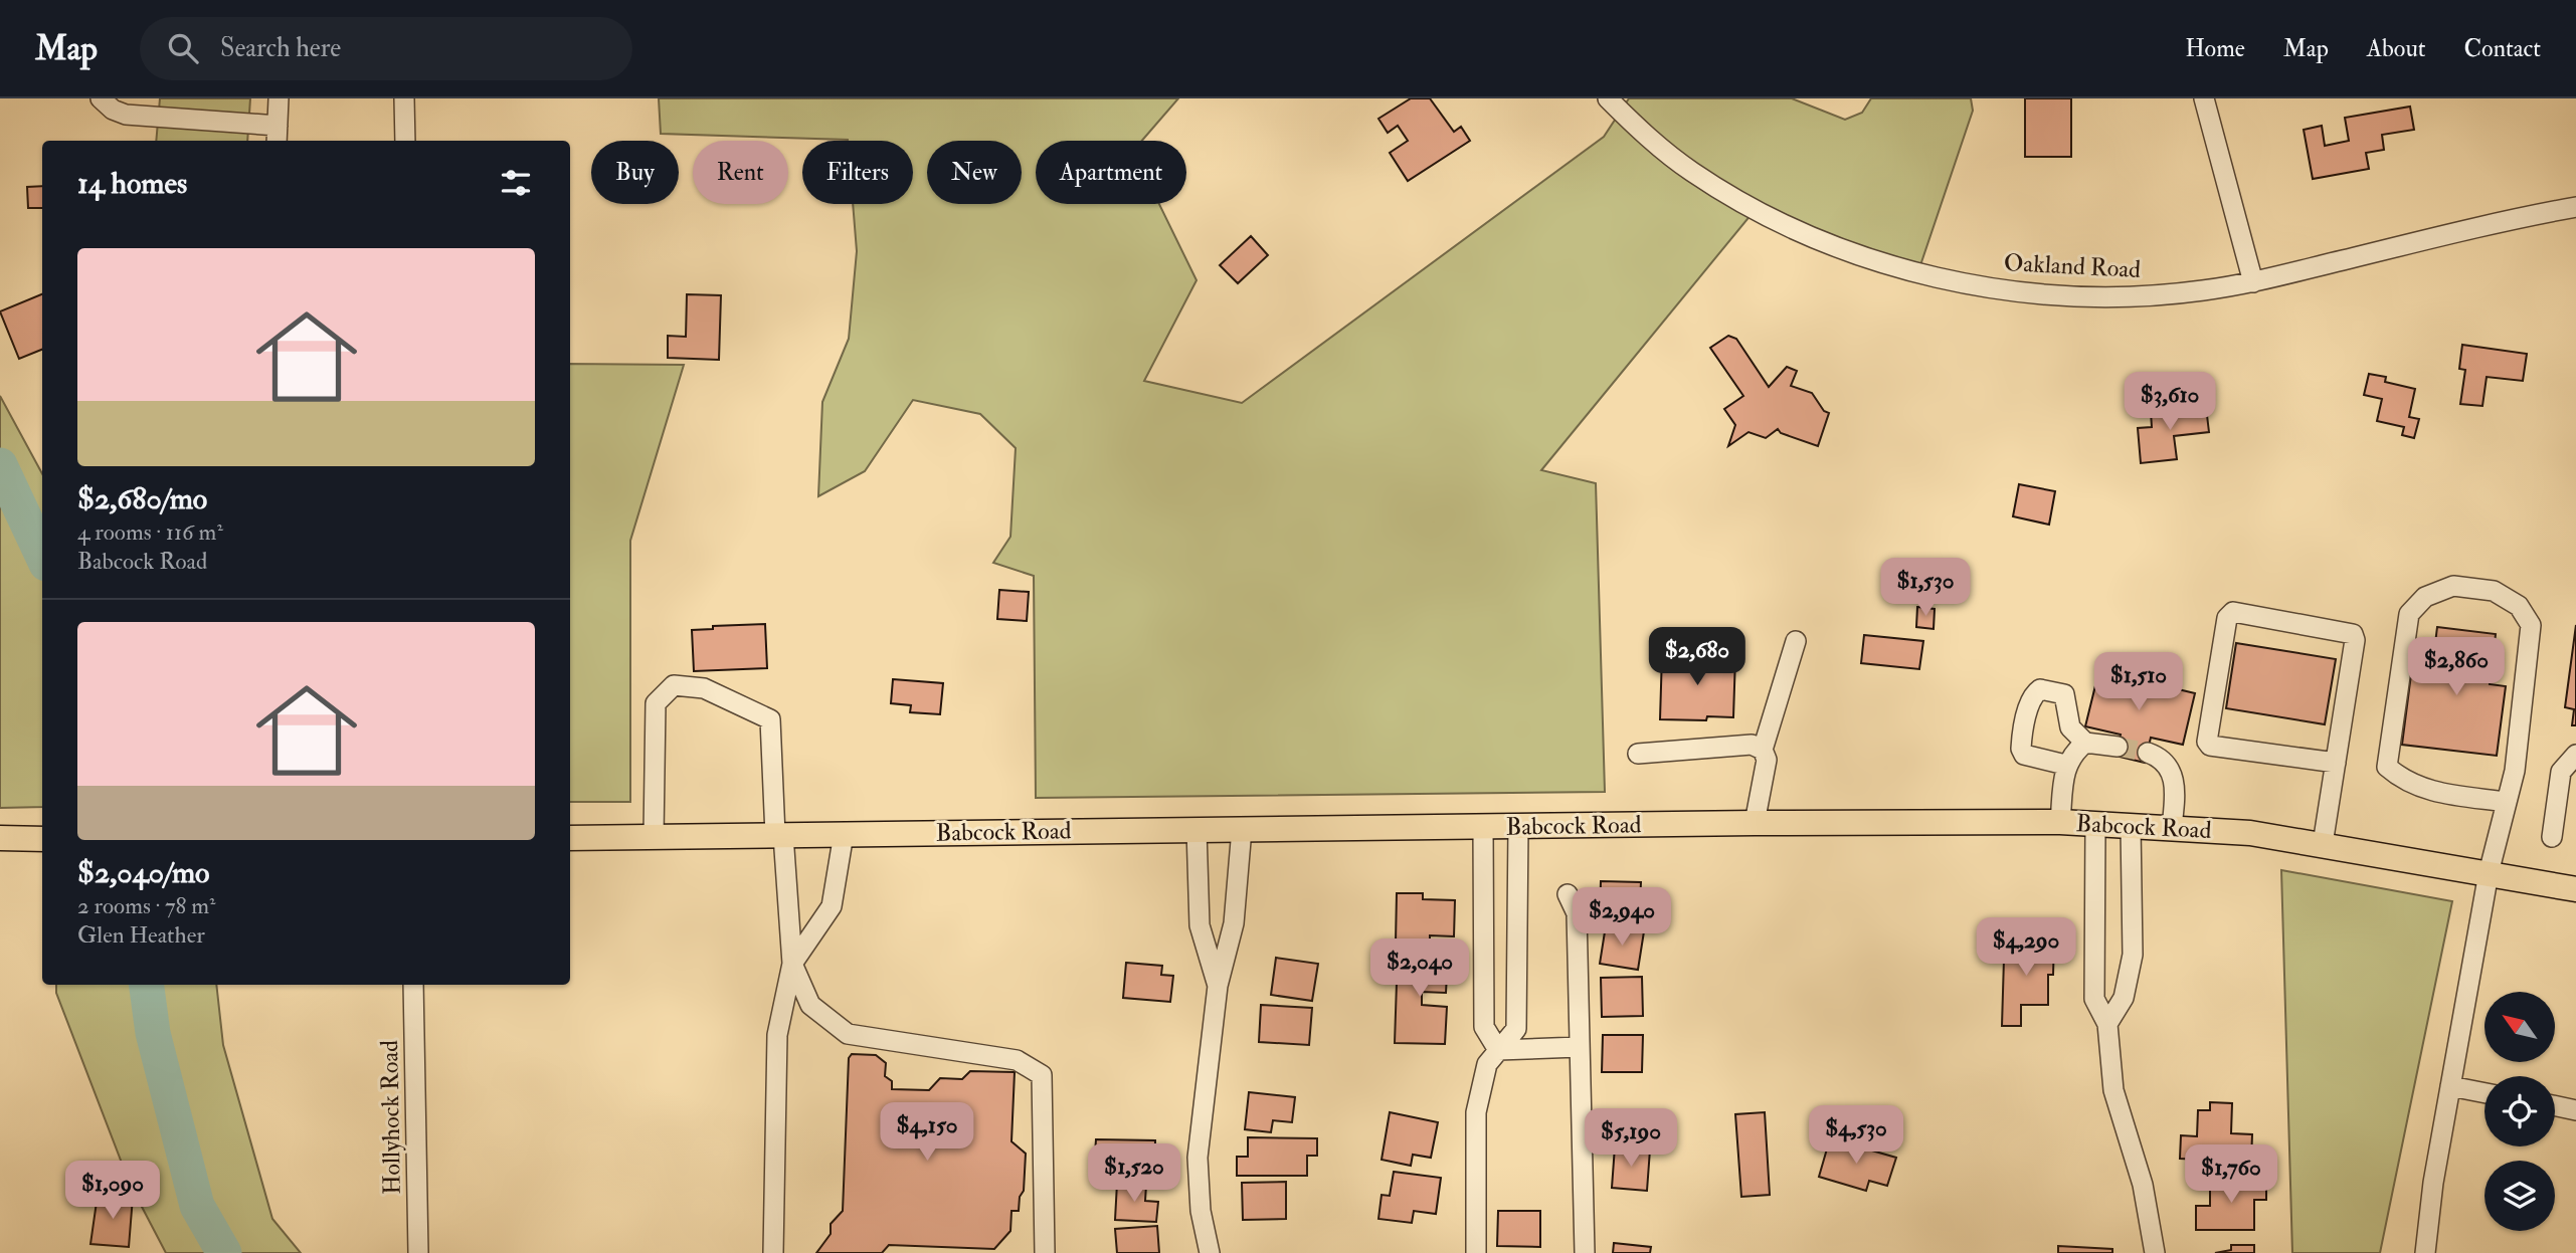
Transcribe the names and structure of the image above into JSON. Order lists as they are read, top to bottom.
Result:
{
  "streets": {
    "main road": ["Babcock Road"],
    "street": ["Oakland Road", "Hollyhock Road"]
  },
  "north": "top left",
  "page": {
    "header": "Map",
    "search": "Search here",
    "nav": [
      "Home",
      "Map",
      "About",
      "Contact"
    ],
    "chip": [
      "Buy",
      "Rent",
      "Filters",
      "New",
      "Apartment"
    ],
    "heading": "14 homes",
    "list": [
      {
        "name": "$2,680/mo",
        "note": "4 rooms · 116 m² · Babcock Road"
      },
      {
        "name": "$2,040/mo",
        "note": "2 rooms · 78 m² · Glen Heather"
      }
    ],
    "price": [
      "$3,610",
      "$1,530",
      "$2,680",
      "$2,860",
      "$1,510",
      "$2,940",
      "$4,290",
      "$2,040",
      "$4,150",
      "$4,530",
      "$5,190",
      "$1,520",
      "$1,760",
      "$1,090"
    ]
  }
}
